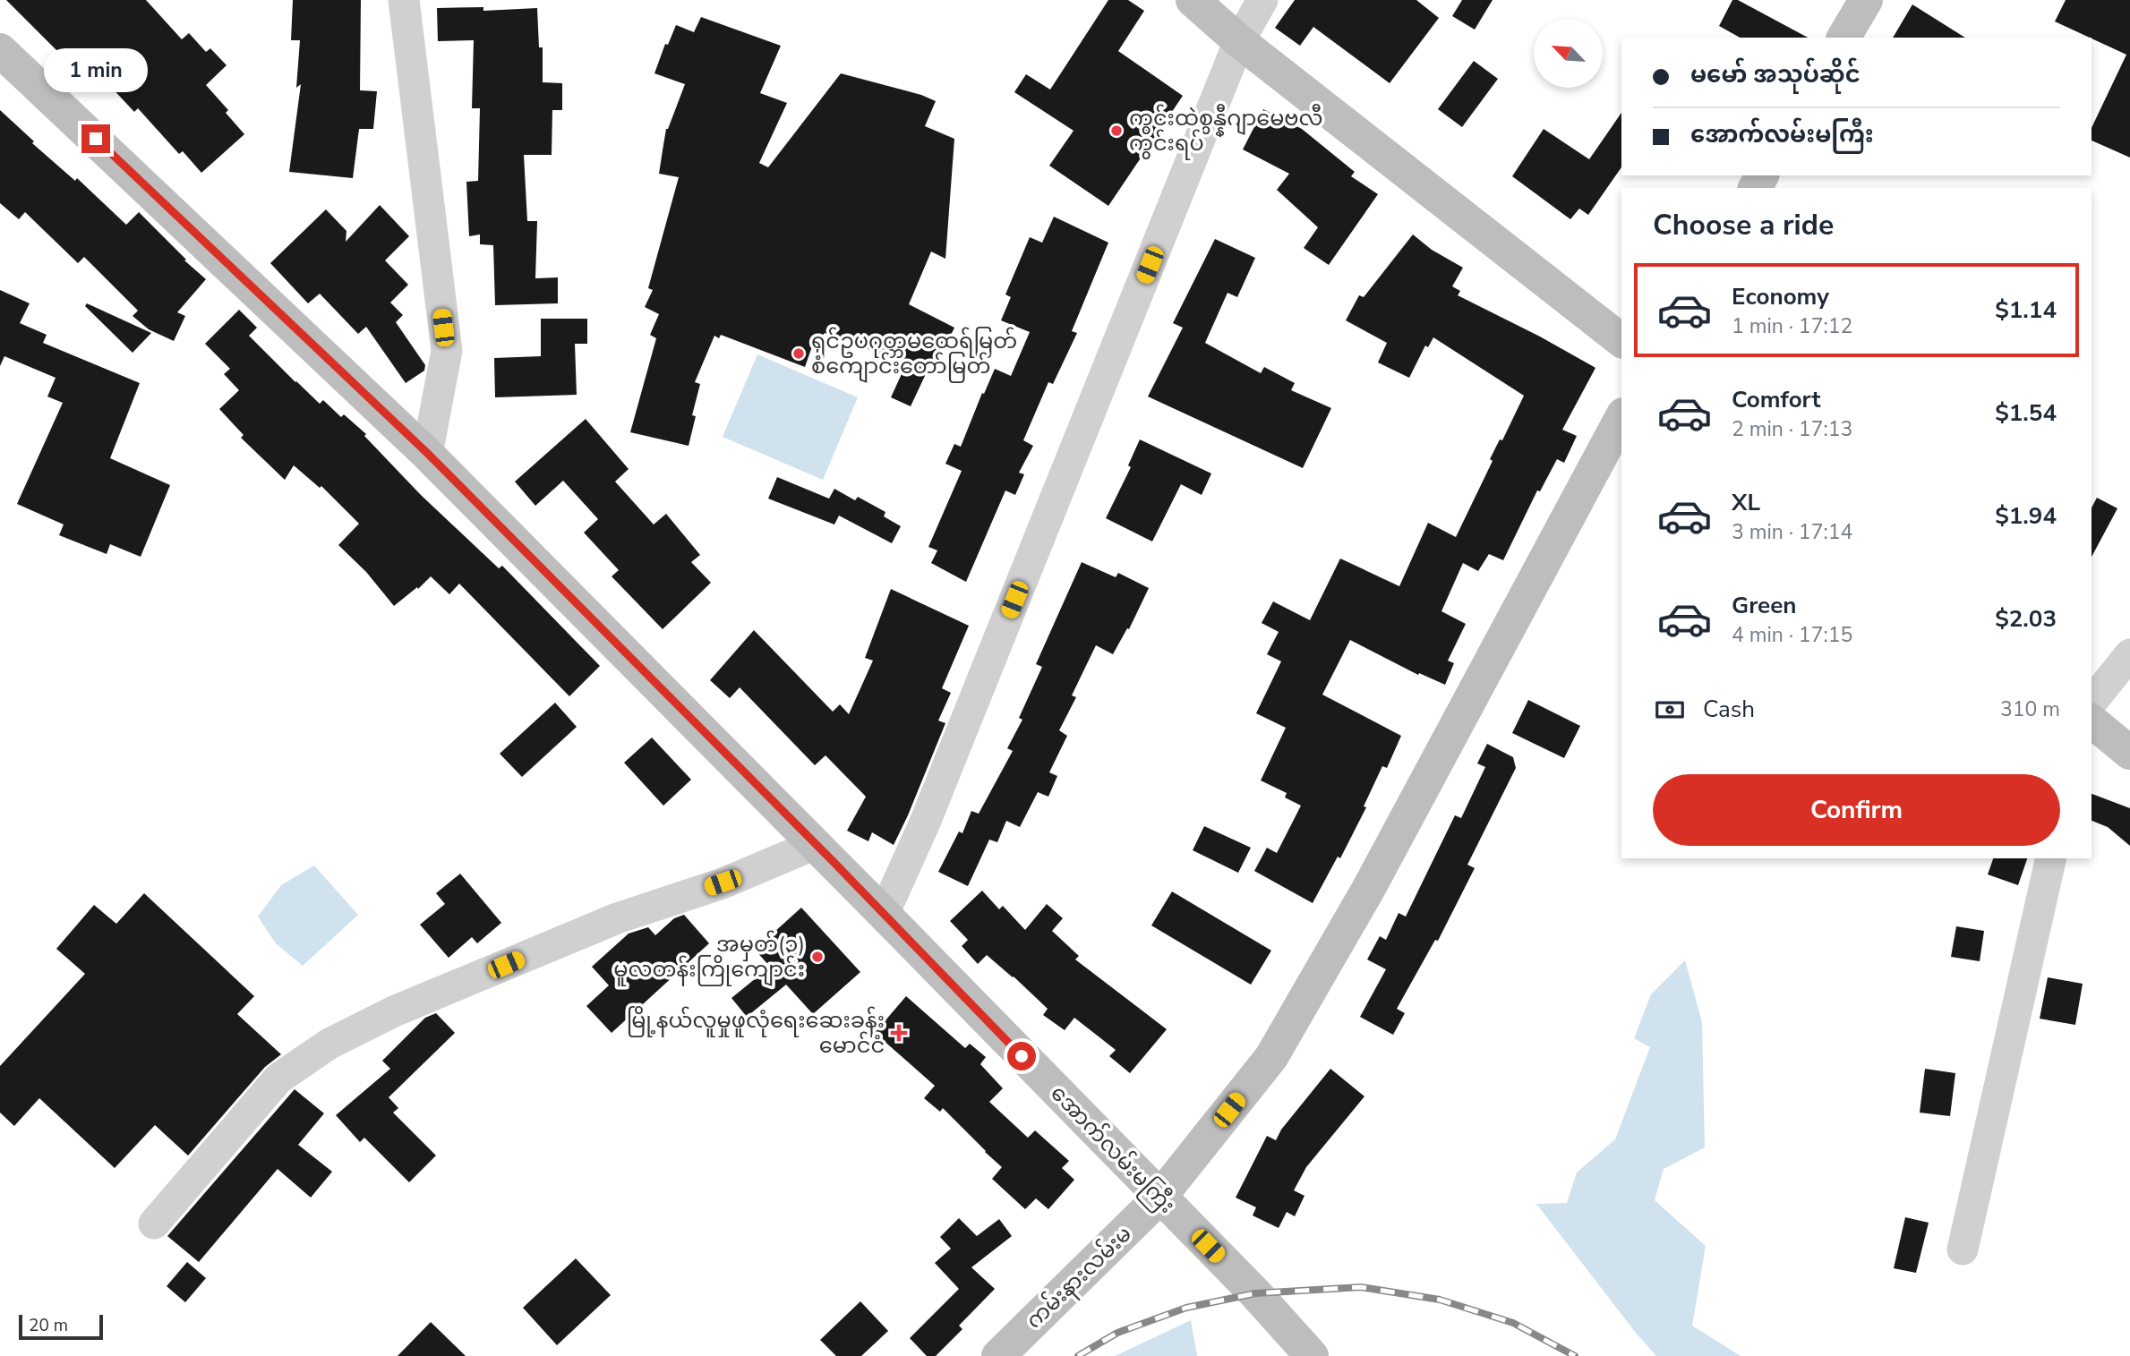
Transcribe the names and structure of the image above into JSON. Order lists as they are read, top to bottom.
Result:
{
  "streets": {
    "main road": ["အောက်လမ်းမကြီး", "ကမ်းနားလမ်းမ"]
  },
  "crossings": [
    ["အောက်လမ်းမကြီး", "ကမ်းနားလမ်းမ"]
  ],
  "places": {
    "other": ["ကွင်းထဲစွန္နီဂျာမေဗလီ ကွင်းရပ်", "ရှင်ဥပဂုတ္တမထေရ်မြတ် စံကျောင်းတော်မြတ်", "အမှတ်(၃) မူလတန်းကြိုကျောင်း"],
    "health": ["မြို့နယ်လူမှုဖူလုံရေးဆေးခန်း မောင်ငံ"]
  },
  "scale_bar": "20 m",
  "north": "top left",
  "page": {
    "banner": ["မမော် အသုပ်ဆိုင်", "အောက်လမ်းမကြီး"],
    "bubble": "1 min",
    "heading": "Choose a ride",
    "list": [
      {
        "name": "Economy",
        "note": "1 min · 17:12",
        "value": "$1.14"
      },
      {
        "name": "Comfort",
        "note": "2 min · 17:13",
        "value": "$1.54"
      },
      {
        "name": "XL",
        "note": "3 min · 17:14",
        "value": "$1.94"
      },
      {
        "name": "Green",
        "note": "4 min · 17:15",
        "value": "$2.03"
      }
    ],
    "pay": ["Cash", "310 m"],
    "buttons": "Confirm",
    "scale": "20 m"
  }
}
